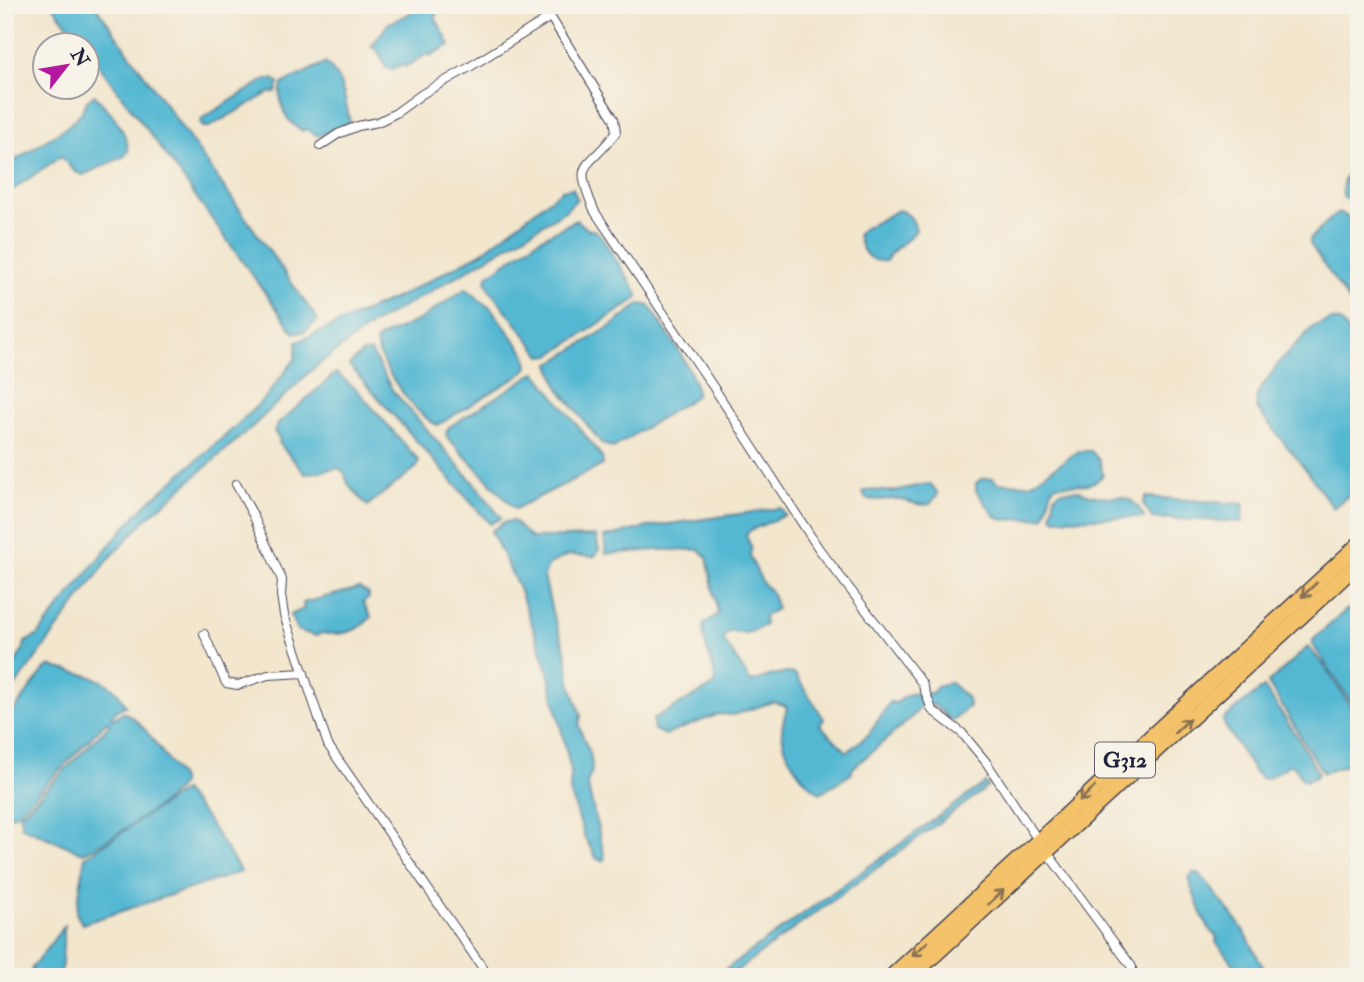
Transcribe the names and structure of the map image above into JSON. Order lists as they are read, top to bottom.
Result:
{
  "streets": {
    "highway": ["G312"]
  },
  "north": "top right"
}
